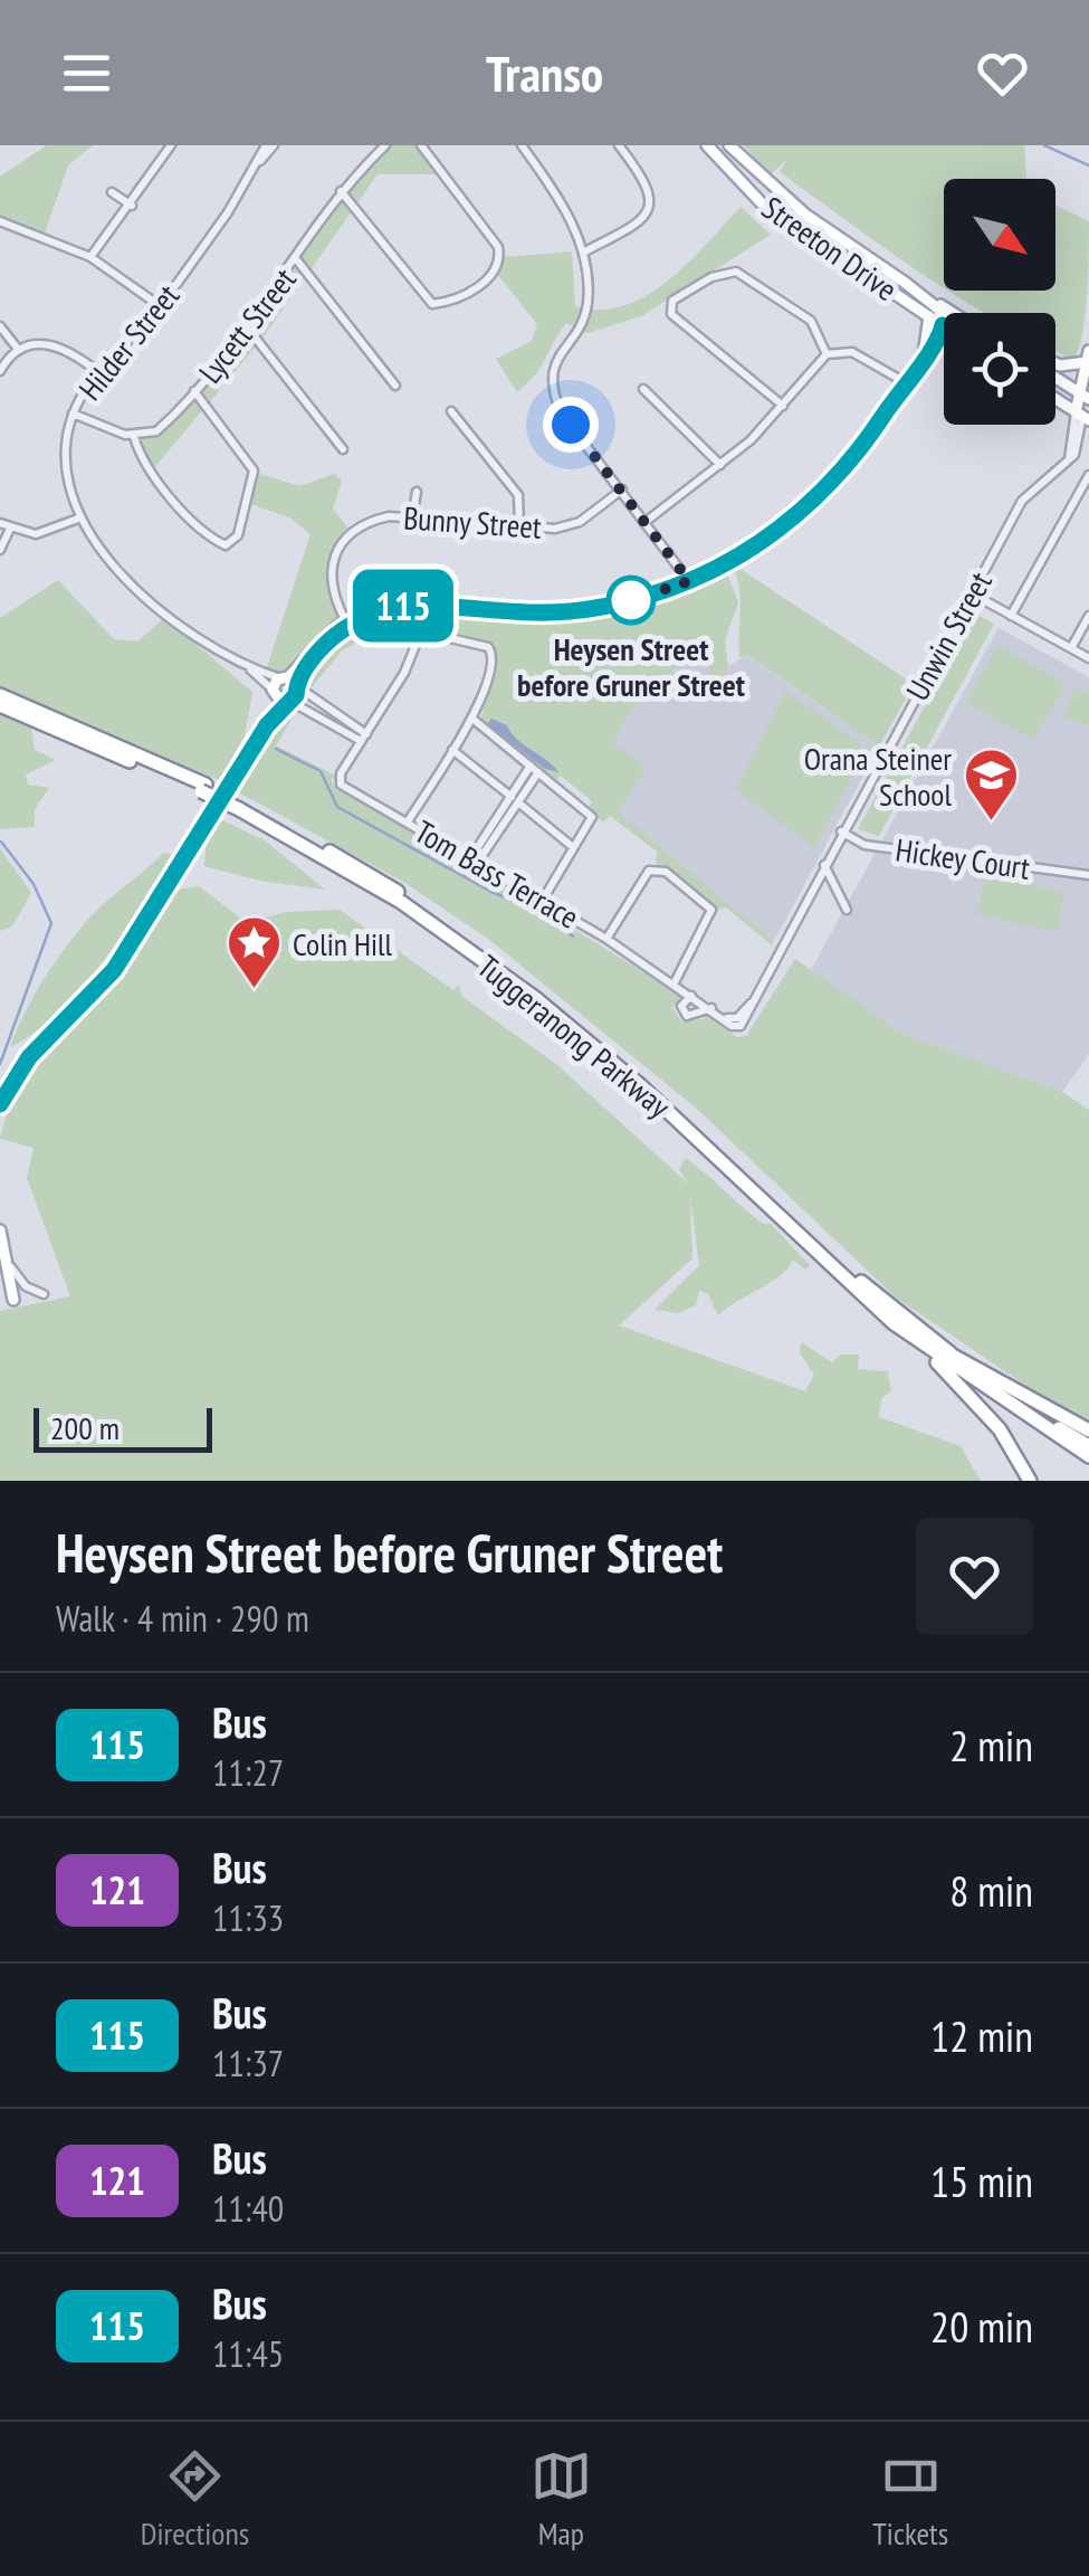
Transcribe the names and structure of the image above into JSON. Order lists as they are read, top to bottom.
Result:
{
  "streets": {
    "highway": ["Tuggeranong Parkway"],
    "main road": ["Streeton Drive"],
    "street": [
      "Lycett Street",
      "Hilder Street",
      "Bunny Street",
      "Unwin Street",
      "Hickey Court",
      "Tom Bass Terrace"
    ]
  },
  "crossings": [
    ["Hilder Street", "Tom Bass Terrace"],
    ["Unwin Street", "Hickey Court"],
    ["Unwin Street", "Tom Bass Terrace"]
  ],
  "places": {
    "other": ["Heysen Street before Gruner Street"],
    "school or university": ["Orana Steiner School"],
    "place": ["Colin Hill"]
  },
  "lines": ["bus line 115"],
  "scale_bar": "200 m",
  "north": "bottom right",
  "page": {
    "header": "Transo",
    "on_map": "115",
    "scale": "200 m",
    "heading": ["Heysen Street before Gruner Street", "Walk · 4 min · 290 m"],
    "list": [
      {
        "mark": "115",
        "name": "Bus",
        "note": "11:27",
        "value": "2 min"
      },
      {
        "mark": "121",
        "name": "Bus",
        "note": "11:33",
        "value": "8 min"
      },
      {
        "mark": "115",
        "name": "Bus",
        "note": "11:37",
        "value": "12 min"
      },
      {
        "mark": "121",
        "name": "Bus",
        "note": "11:40",
        "value": "15 min"
      },
      {
        "mark": "115",
        "name": "Bus",
        "note": "11:45",
        "value": "20 min"
      }
    ],
    "tabs": ["Directions", "Map", "Tickets"]
  }
}
